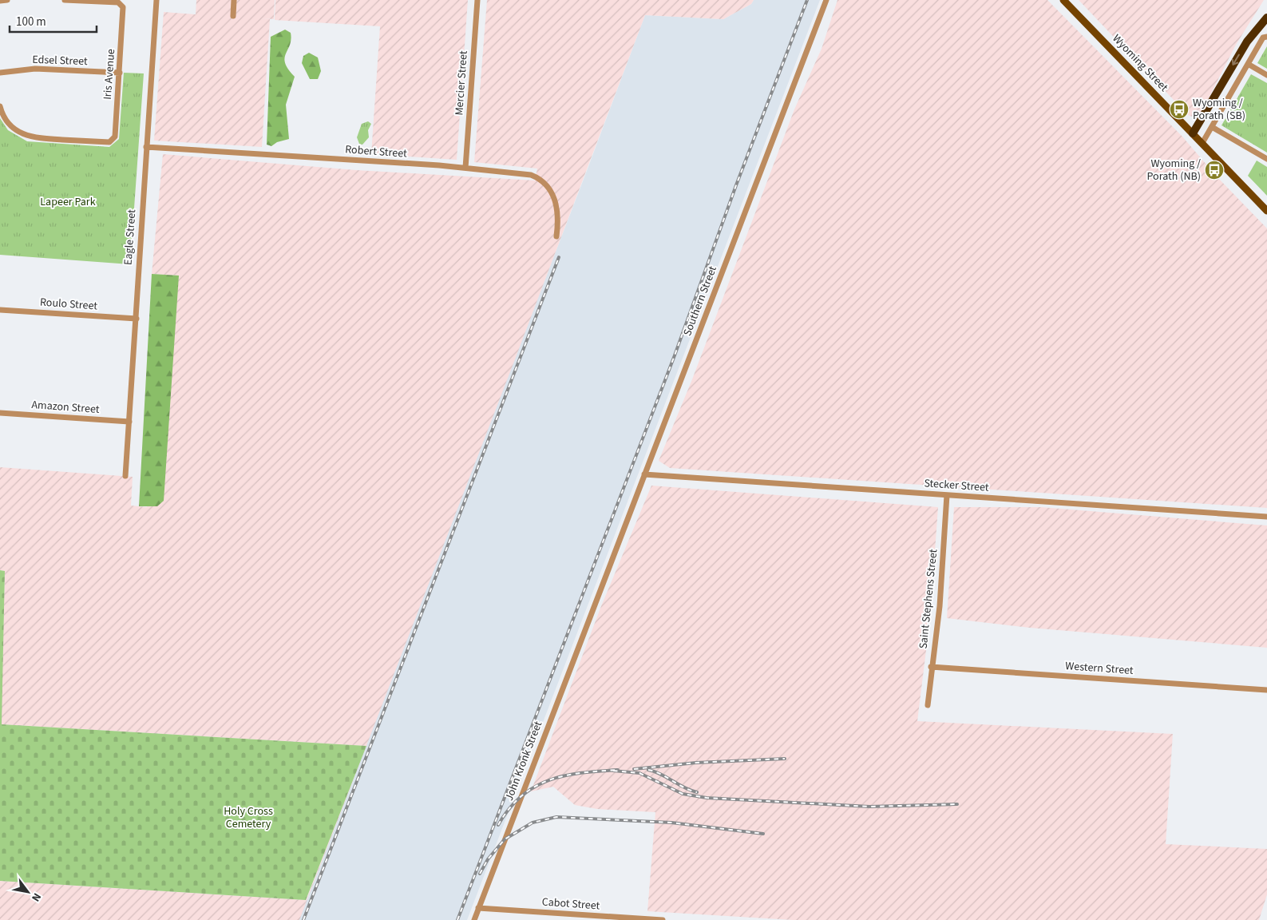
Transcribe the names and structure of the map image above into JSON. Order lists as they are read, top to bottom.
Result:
{
  "streets": {
    "main road": ["Wyoming Street"],
    "street": [
      "Edsel Street",
      "Iris Avenue",
      "Mercier Street",
      "Robert Street",
      "Eagle Street",
      "Southern Street",
      "Roulo Street",
      "Amazon Street",
      "Stecker Street",
      "Saint Stephens Street",
      "Western Street",
      "John Kronk Street",
      "Cabot Street"
    ]
  },
  "crossings": [
    ["Edsel Street", "Iris Avenue"],
    ["Mercier Street", "Robert Street"],
    ["Robert Street", "Eagle Street"],
    ["Eagle Street", "Roulo Street"],
    ["Eagle Street", "Amazon Street"],
    ["Southern Street", "Stecker Street"],
    ["Southern Street", "John Kronk Street"],
    ["Stecker Street", "Saint Stephens Street"],
    ["Saint Stephens Street", "Western Street"],
    ["John Kronk Street", "Cabot Street"]
  ],
  "parks": ["Lapeer Park", "Holy Cross Cemetery"],
  "places": {
    "bus stop": ["Wyoming / Porath (SB)", "Wyoming / Porath (NB)"]
  },
  "scale_bar": "100 m",
  "north": "bottom right"
}
